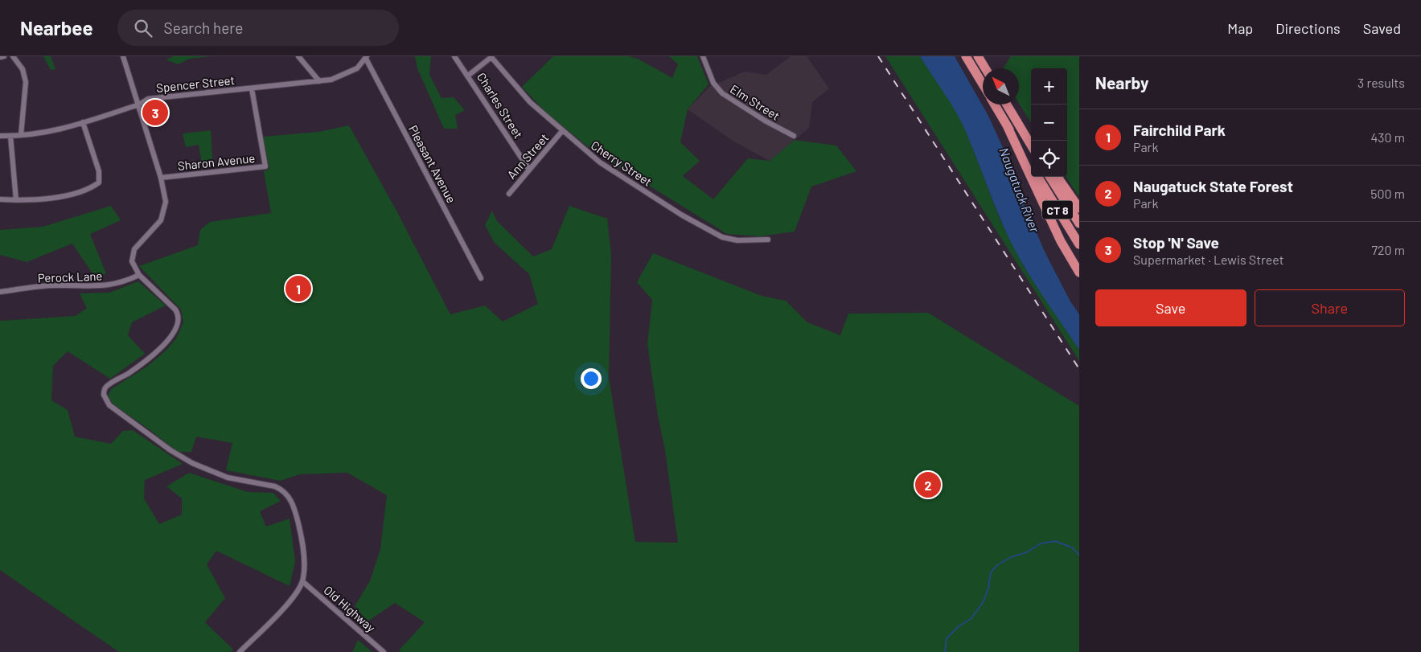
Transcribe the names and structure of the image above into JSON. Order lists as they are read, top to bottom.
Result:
{
  "streets": {
    "highway": ["CT 8"],
    "street": [
      "Spencer Street",
      "Elm Street",
      "Charles Street",
      "Ann Street",
      "Sharon Avenue",
      "Cherry Street",
      "Pleasant Avenue",
      "Perock Lane",
      "Old Highway"
    ]
  },
  "crossings": [
    ["Spencer Street", "Sharon Avenue"],
    ["Spencer Street", "Pleasant Avenue"],
    ["Charles Street", "Ann Street"],
    ["Charles Street", "Cherry Street"],
    ["Ann Street", "Cherry Street"]
  ],
  "water": ["Naugatuck River"],
  "north": "top left",
  "page": {
    "header": "Nearbee",
    "search": "Search here",
    "nav": ["Map", "Directions", "Saved"],
    "heading": ["Nearby", "3 results"],
    "map_buttons": ["+", "−"],
    "pins": ["3", "1", "2"],
    "list": [
      {
        "mark": "1",
        "name": "Fairchild Park",
        "note": "Park",
        "value": "430 m"
      },
      {
        "mark": "2",
        "name": "Naugatuck State Forest",
        "note": "Park",
        "value": "500 m"
      },
      {
        "mark": "3",
        "name": "Stop 'N' Save",
        "note": "Supermarket · Lewis Street",
        "value": "720 m"
      }
    ],
    "buttons": ["Save", "Share"]
  }
}
